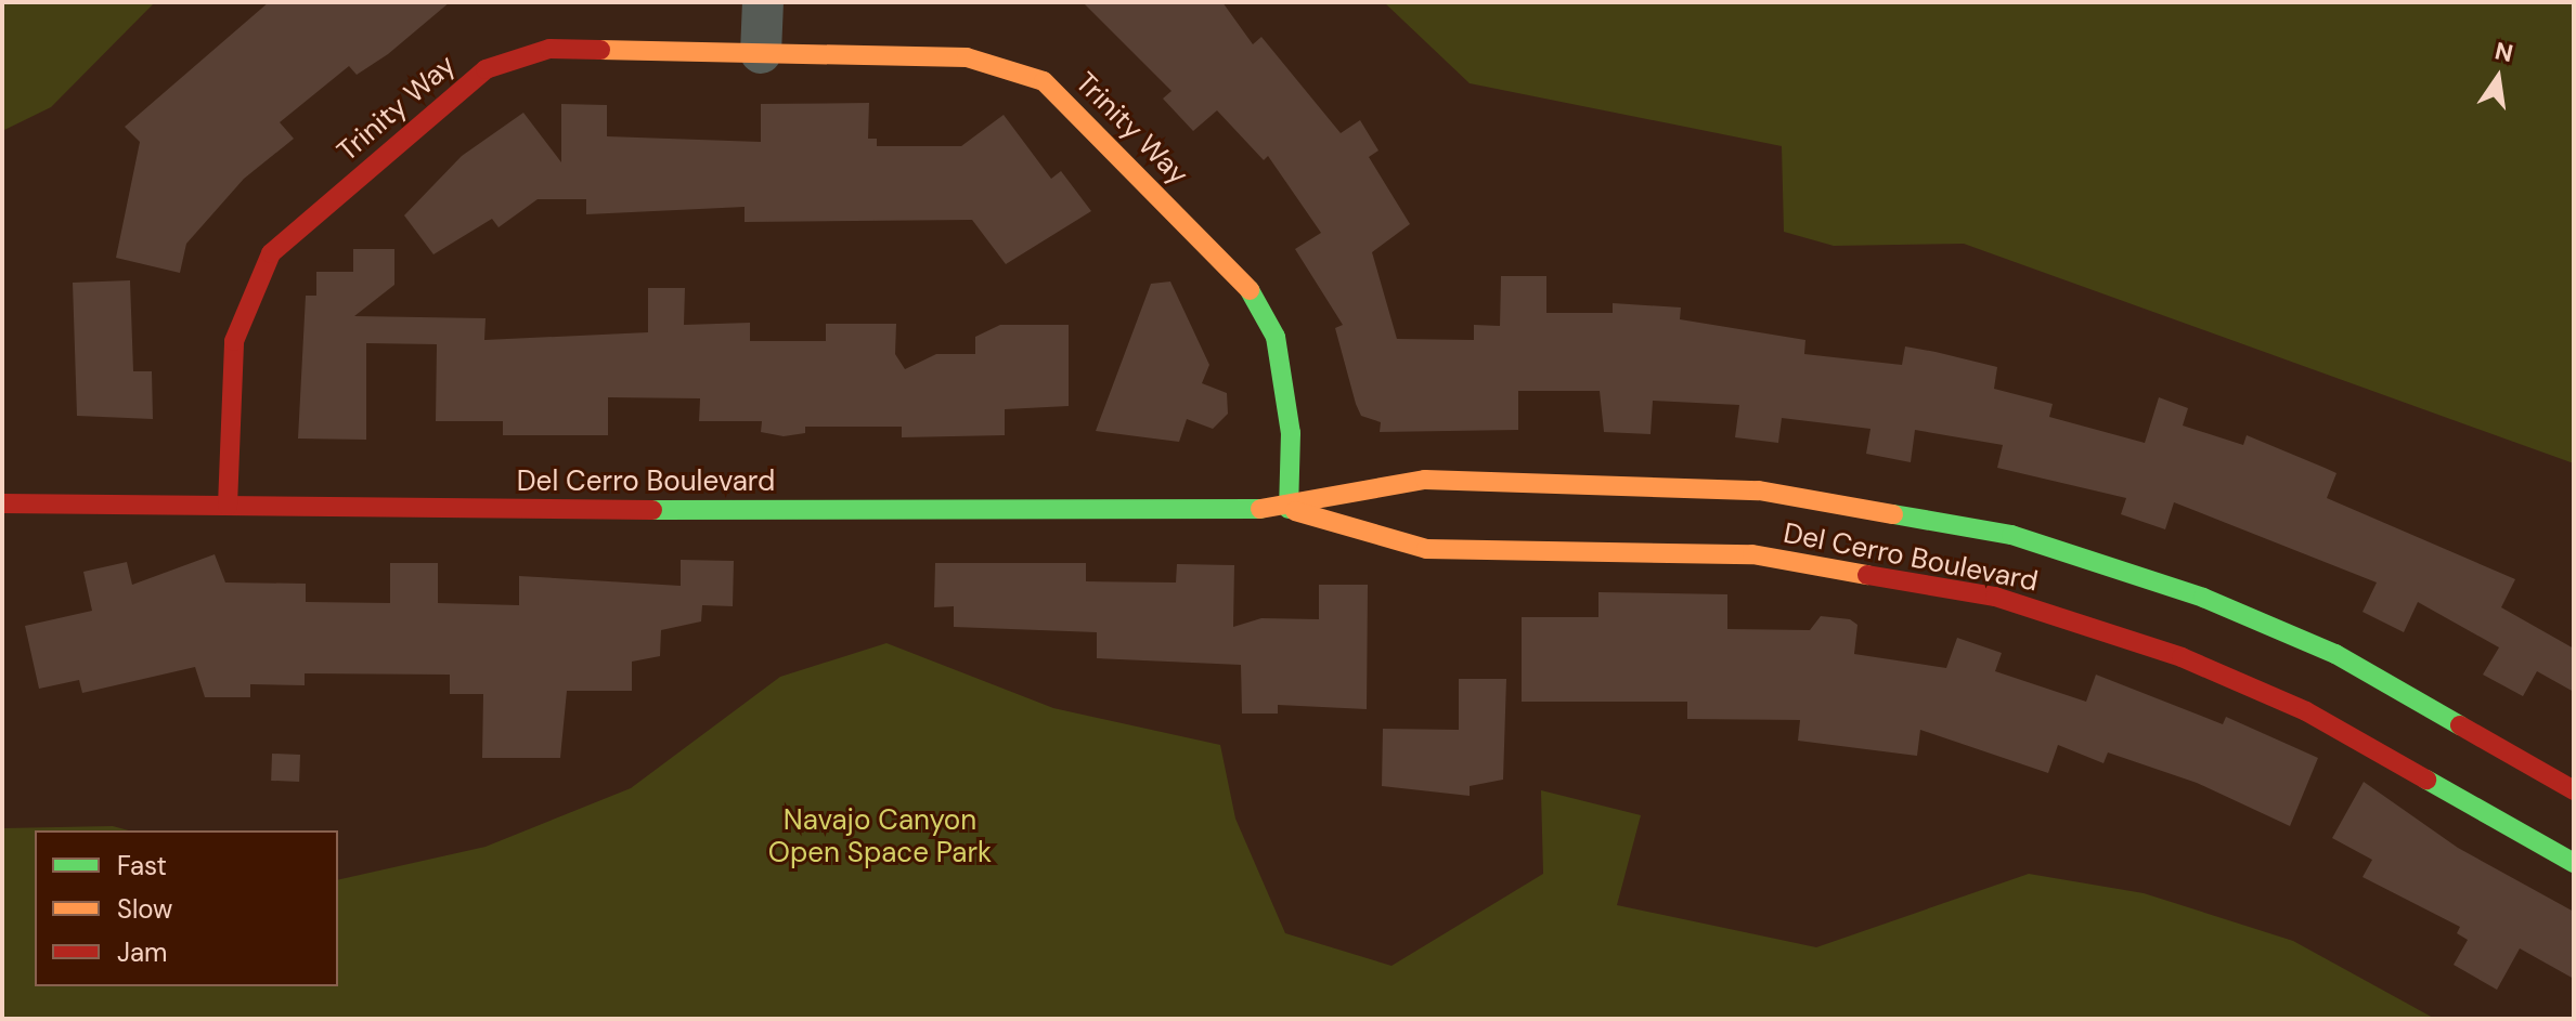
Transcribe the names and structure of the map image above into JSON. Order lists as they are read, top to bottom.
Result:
{
  "streets": {
    "street": ["Trinity Way", "Del Cerro Boulevard"]
  },
  "crossings": [
    ["Trinity Way", "Del Cerro Boulevard"]
  ],
  "parks": ["Navajo Canyon Open Space Park"],
  "legend": ["Fast", "Slow", "Jam"],
  "north": "top"
}
